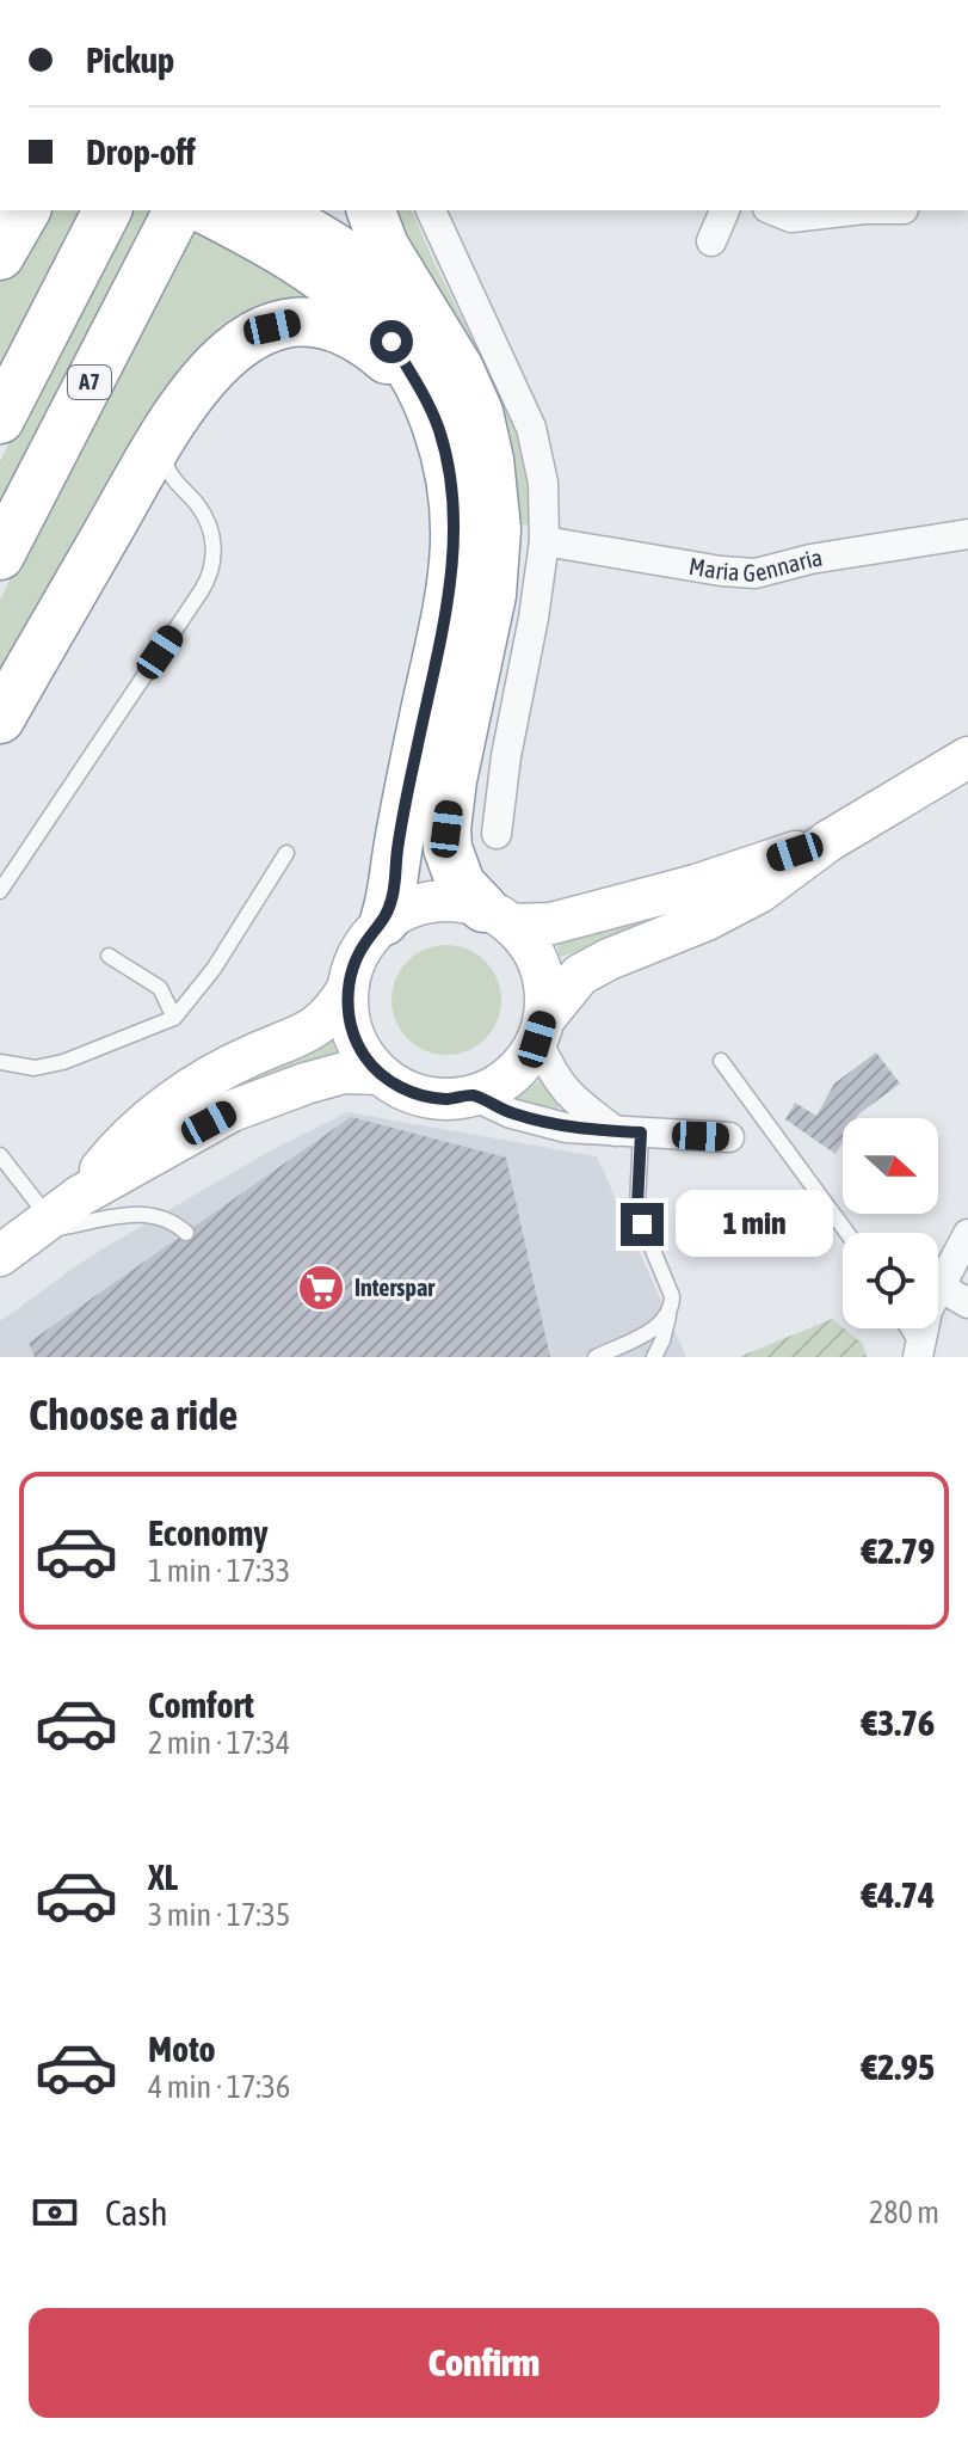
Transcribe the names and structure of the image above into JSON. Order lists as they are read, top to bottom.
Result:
{
  "streets": {
    "highway": ["A7"],
    "street": ["Maria Gennaria"]
  },
  "places": {
    "supermarket": ["Interspar"]
  },
  "north": "right",
  "page": {
    "banner": ["Pickup", "Drop-off"],
    "bubble": "1 min",
    "heading": "Choose a ride",
    "list": [
      {
        "name": "Economy",
        "note": "1 min · 17:33",
        "value": "€2.79"
      },
      {
        "name": "Comfort",
        "note": "2 min · 17:34",
        "value": "€3.76"
      },
      {
        "name": "XL",
        "note": "3 min · 17:35",
        "value": "€4.74"
      },
      {
        "name": "Moto",
        "note": "4 min · 17:36",
        "value": "€2.95"
      }
    ],
    "pay": ["Cash", "280 m"],
    "buttons": "Confirm"
  }
}
